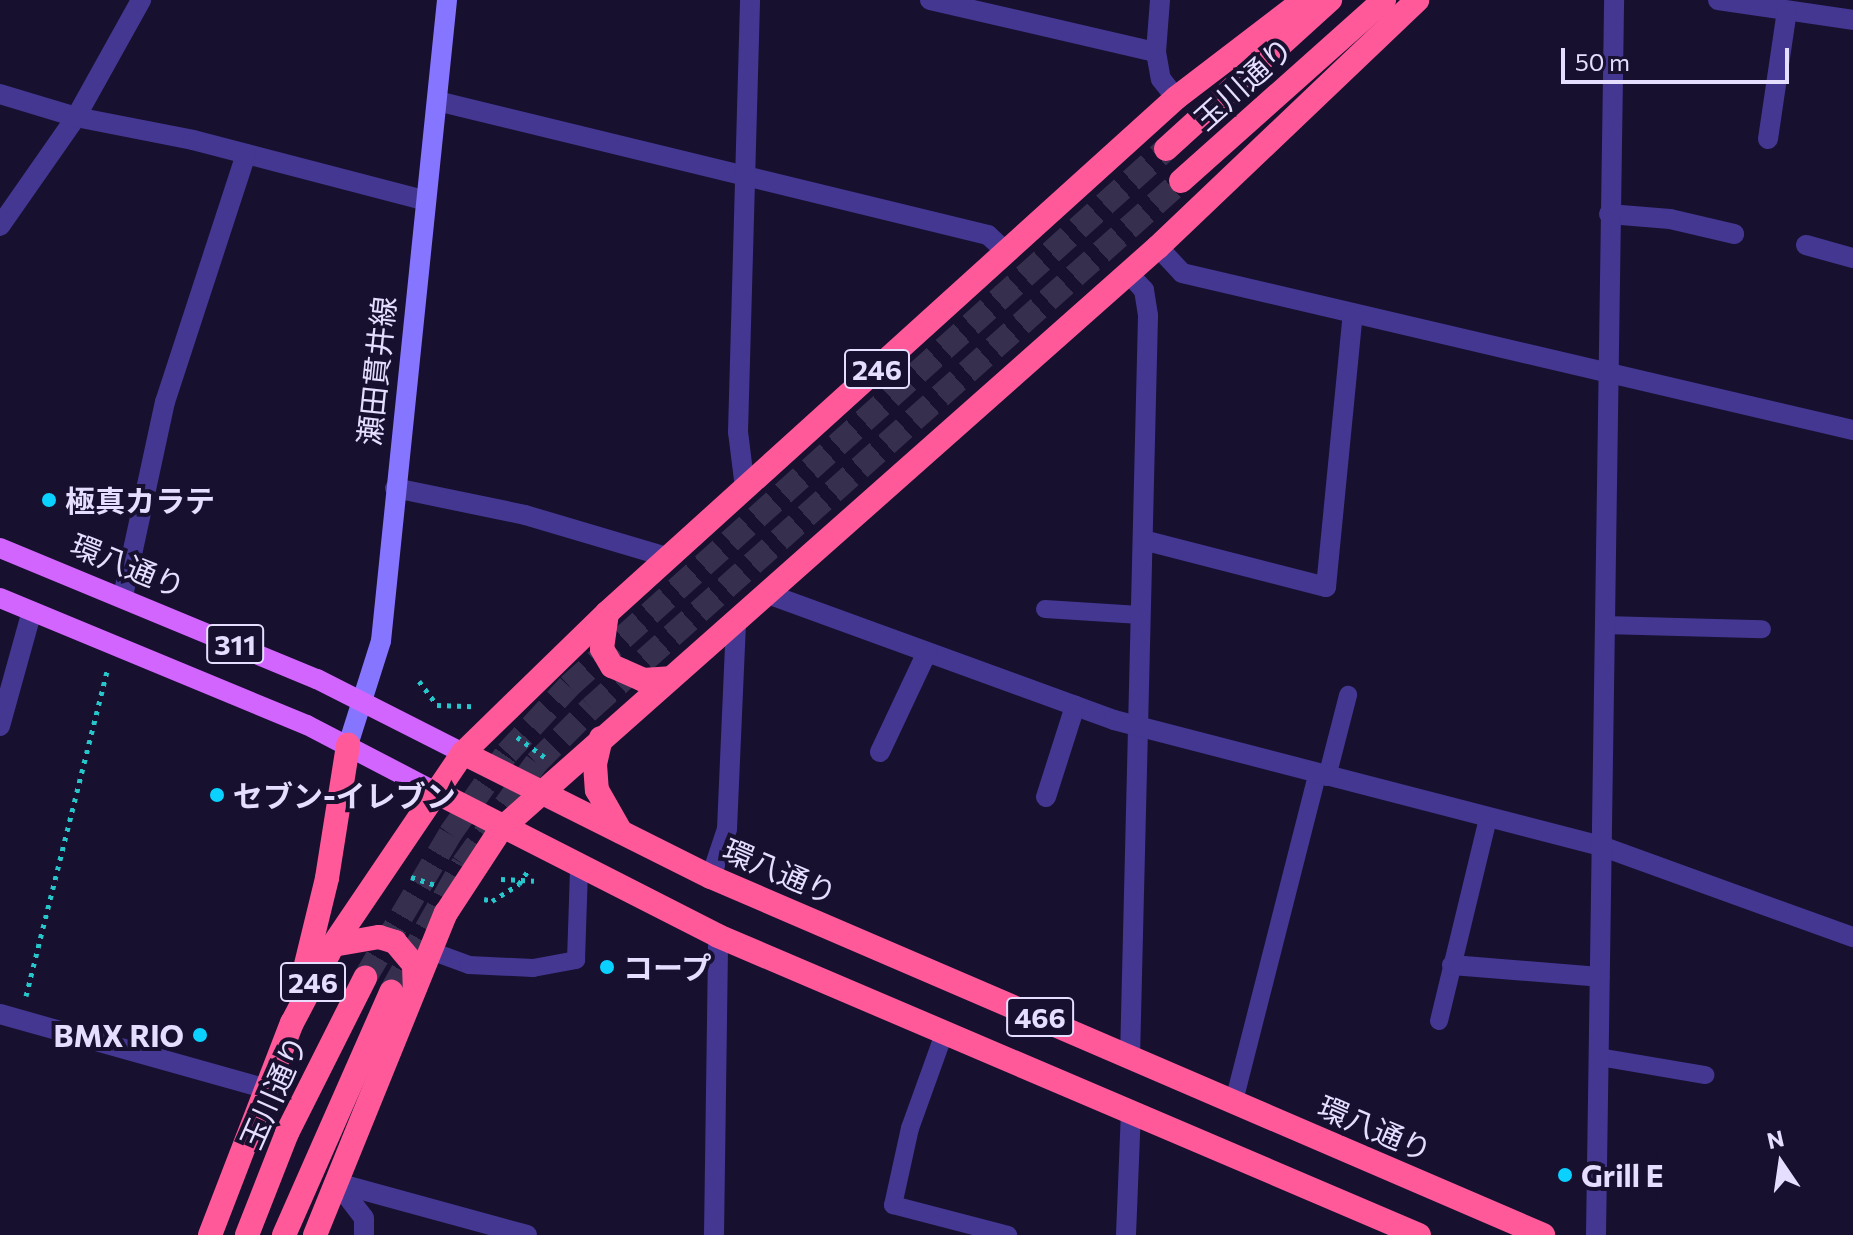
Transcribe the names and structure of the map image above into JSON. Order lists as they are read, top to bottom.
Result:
{
  "streets": {
    "highway": [
      "玉川通り",
      "246",
      "環八通り",
      "466"
    ],
    "main road": ["瀬田貫井線", "311"]
  },
  "crossings": [
    ["246", "環八通り"],
    ["246", "311"],
    ["246", "466"],
    ["瀬田貫井線", "環八通り"],
    ["瀬田貫井線", "311"],
    ["311", "466"]
  ],
  "places": [
    "極真カラテ",
    "セブン-イレブン",
    "コープ",
    "BMX RIO",
    "Grill E"
  ],
  "scale_bar": "50 m",
  "north": "top"
}
